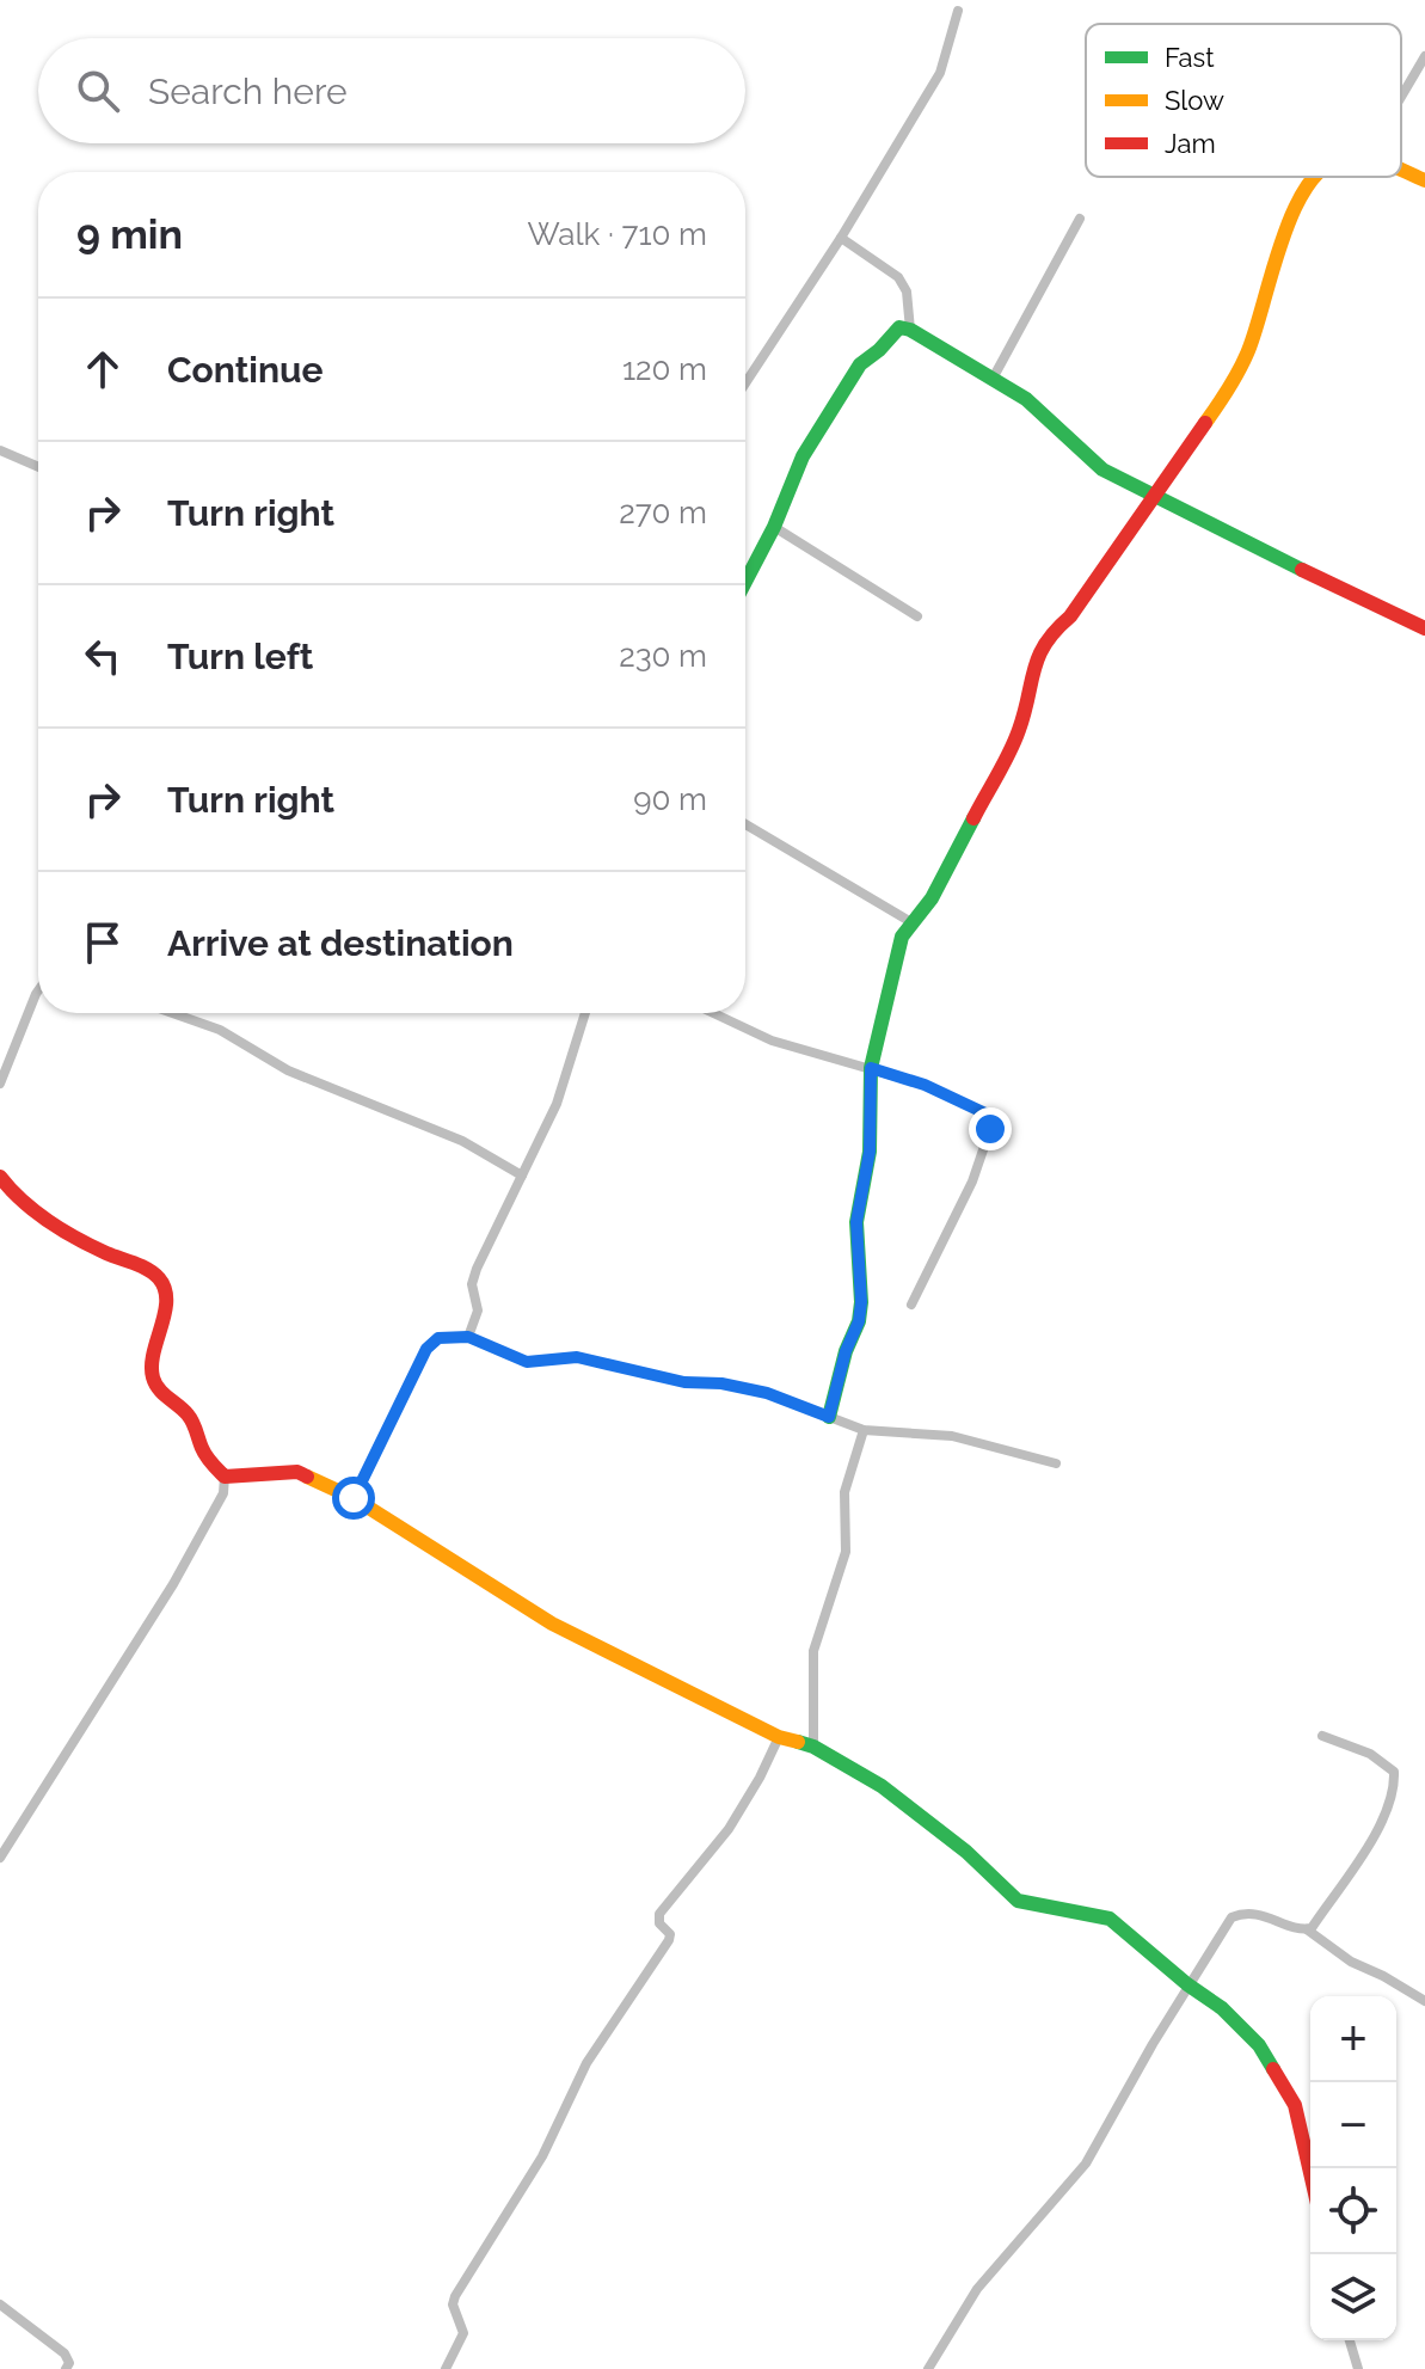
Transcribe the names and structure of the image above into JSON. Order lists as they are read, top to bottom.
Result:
{
  "legend": ["Fast", "Slow", "Jam"],
  "page": {
    "search": "Search here",
    "heading": ["9 min", "Walk · 710 m"],
    "list": [
      ["Continue", "120 m"],
      ["Turn right", "270 m"],
      ["Turn left", "230 m"],
      ["Turn right", "90 m"],
      "Arrive at destination"
    ],
    "map_buttons": ["+", "−"]
  }
}
